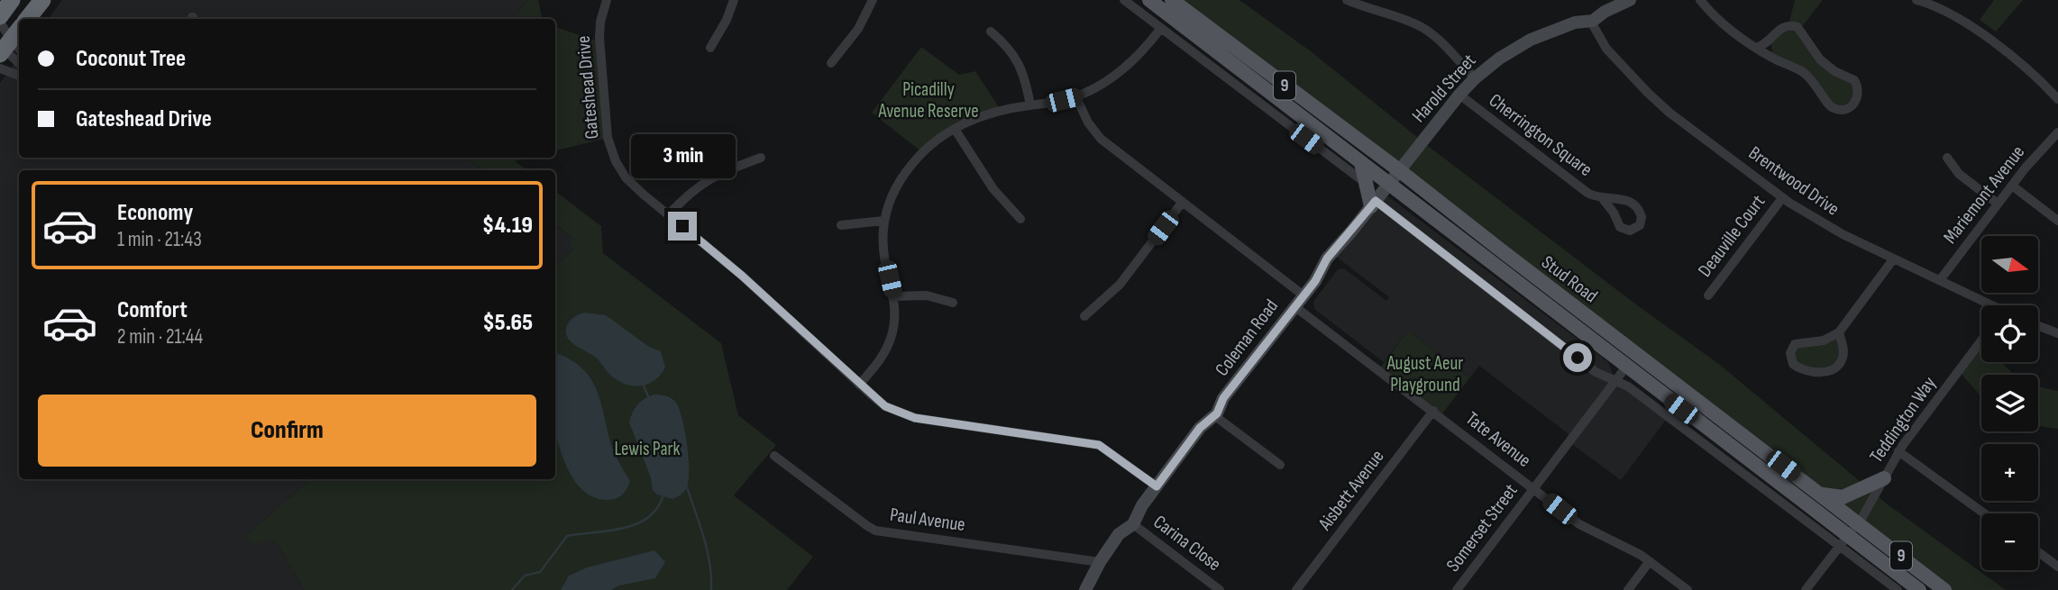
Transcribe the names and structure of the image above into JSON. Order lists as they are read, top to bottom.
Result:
{
  "streets": {
    "main road": ["9", "Stud Road"],
    "street": [
      "Gateshead Drive",
      "Harold Street",
      "Cherrington Square",
      "Brentwood Drive",
      "Mariemont Avenue",
      "Deauville Court",
      "Coleman Road",
      "Teddington Way",
      "Tate Avenue",
      "Aisbett Avenue",
      "Paul Avenue",
      "Somerset Street",
      "Carina Close"
    ]
  },
  "crossings": [
    ["Gateshead Drive", "Coleman Road"],
    ["Harold Street", "Cherrington Square"],
    ["Harold Street", "Brentwood Drive"],
    ["Harold Street", "Stud Road"],
    ["Harold Street", "Coleman Road"],
    ["Brentwood Drive", "Mariemont Avenue"],
    ["Brentwood Drive", "Deauville Court"],
    ["Stud Road", "Coleman Road"],
    ["Stud Road", "Teddington Way"],
    ["Stud Road", "Somerset Street"],
    ["Coleman Road", "Tate Avenue"],
    ["Coleman Road", "Paul Avenue"],
    ["Coleman Road", "Carina Close"],
    ["Tate Avenue", "Aisbett Avenue"],
    ["Tate Avenue", "Somerset Street"]
  ],
  "parks": ["Picadilly Avenue Reserve", "August Aeur Playground", "Lewis Park"],
  "north": "right",
  "page": {
    "banner": ["Coconut Tree", "Gateshead Drive"],
    "bubble": "3 min",
    "list": [
      {
        "name": "Economy",
        "note": "1 min · 21:43",
        "value": "$4.19"
      },
      {
        "name": "Comfort",
        "note": "2 min · 21:44",
        "value": "$5.65"
      }
    ],
    "map_buttons": ["+", "−"],
    "buttons": "Confirm"
  }
}
